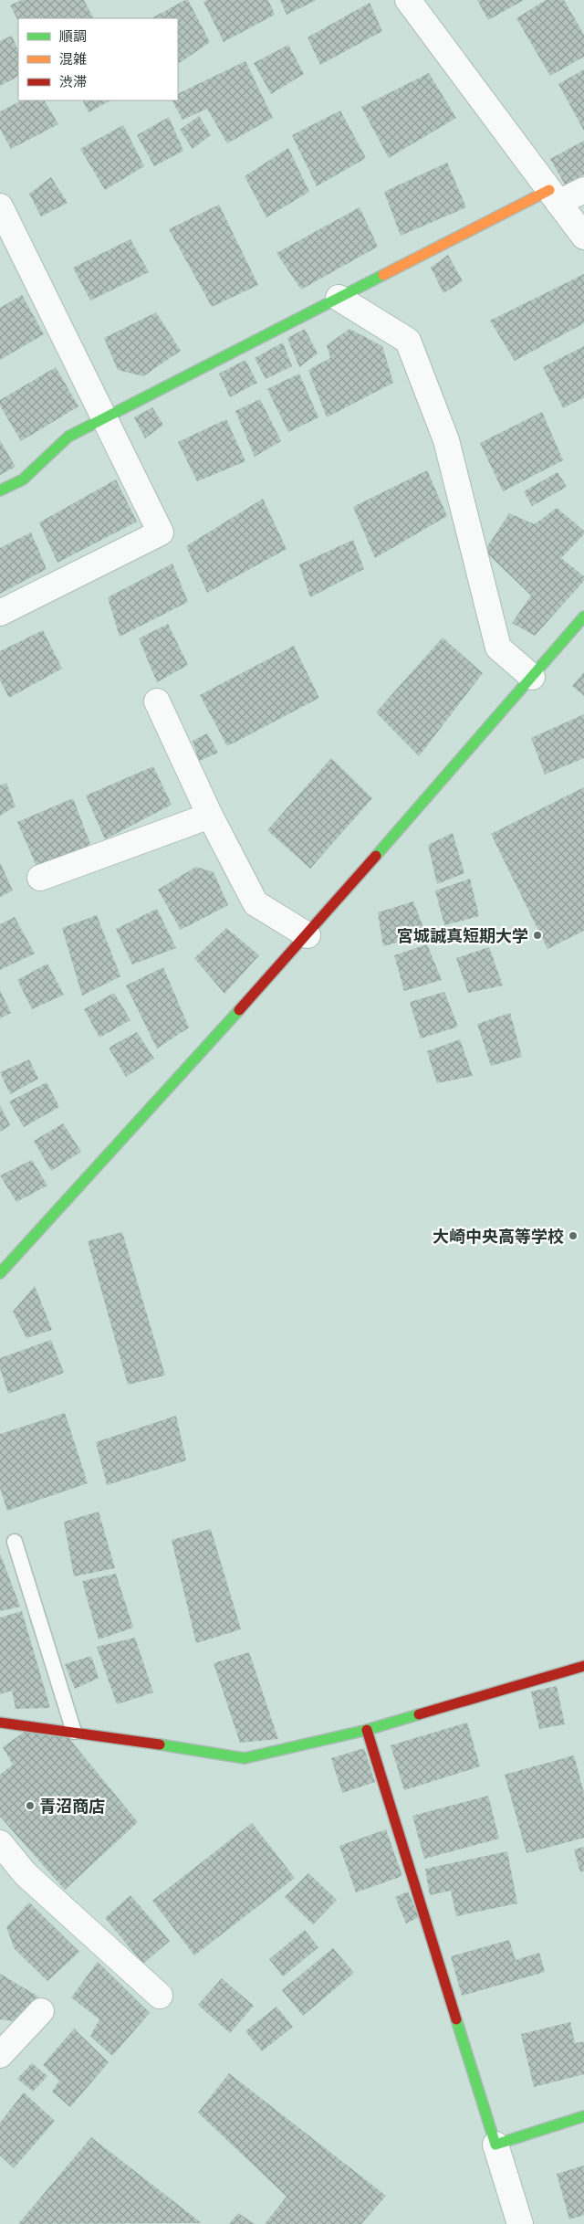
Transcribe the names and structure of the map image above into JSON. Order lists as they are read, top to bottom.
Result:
{
  "places": ["宮城誠真短期大学", "大崎中央高等学校", "青沼商店"],
  "legend": ["順調", "混雑", "渋滞"]
}
